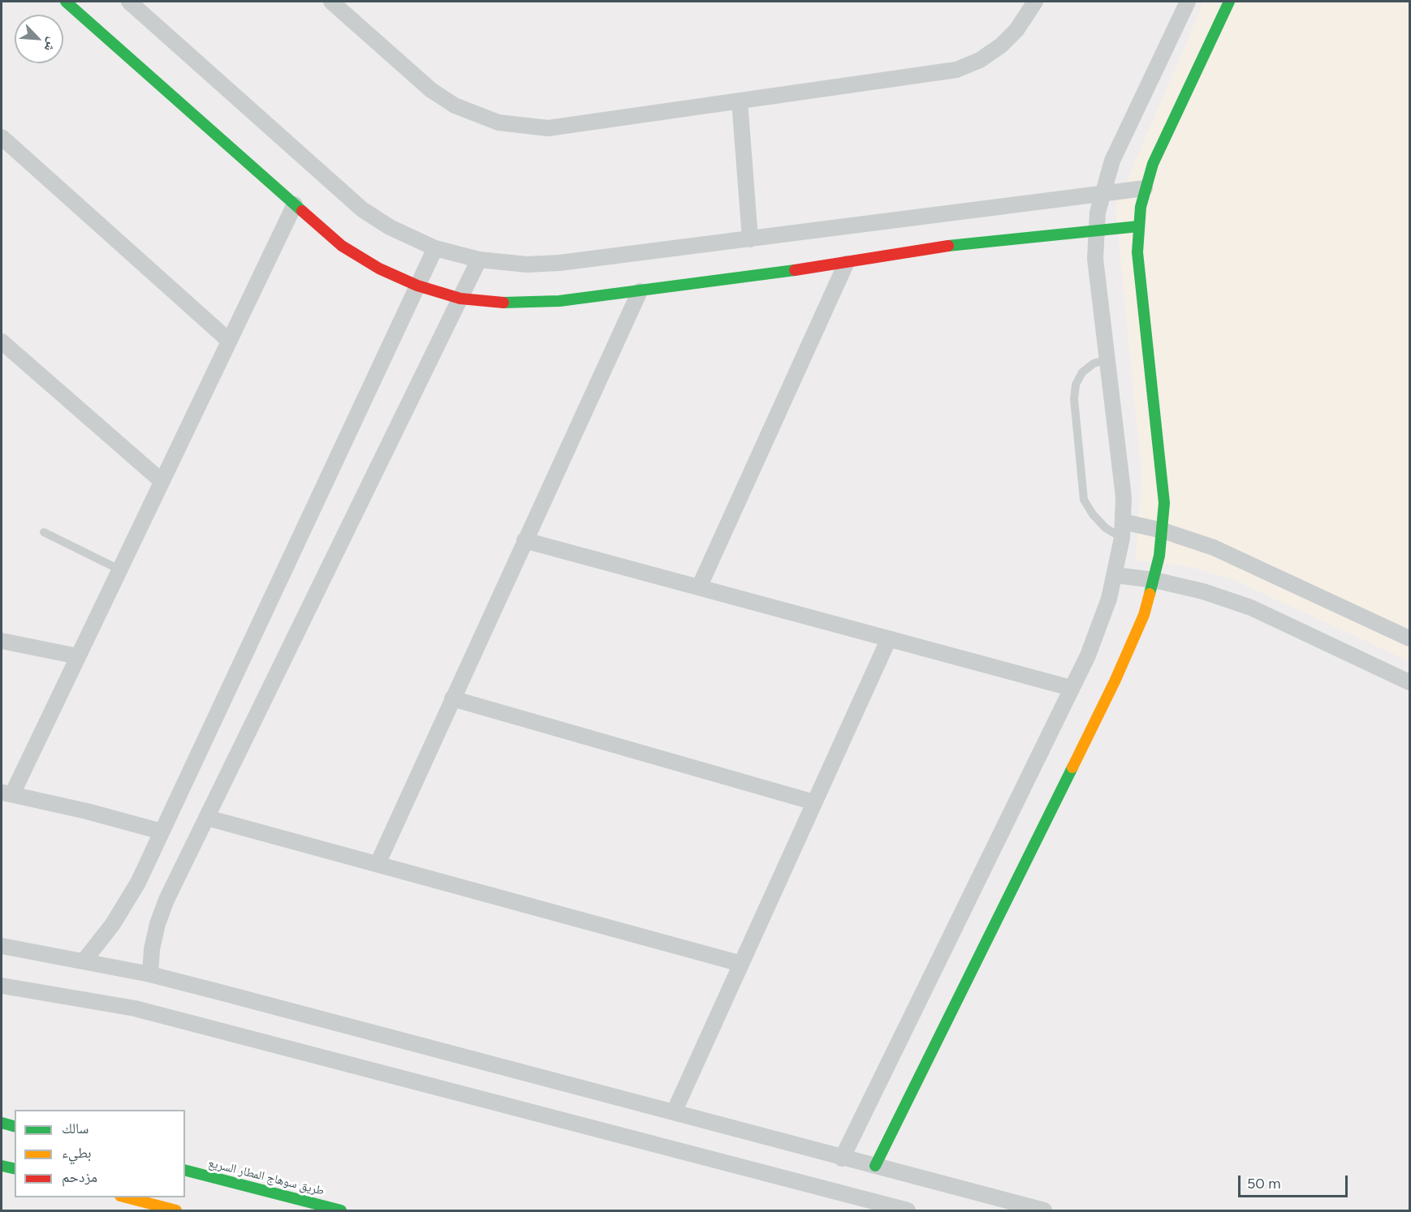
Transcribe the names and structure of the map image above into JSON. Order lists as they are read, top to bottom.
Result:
{
  "streets": {
    "street": ["طريق سوهاج المطار السريع"]
  },
  "legend": ["سالك", "بطيء", "مزدحم"],
  "scale_bar": "50 m",
  "north": "bottom right"
}
